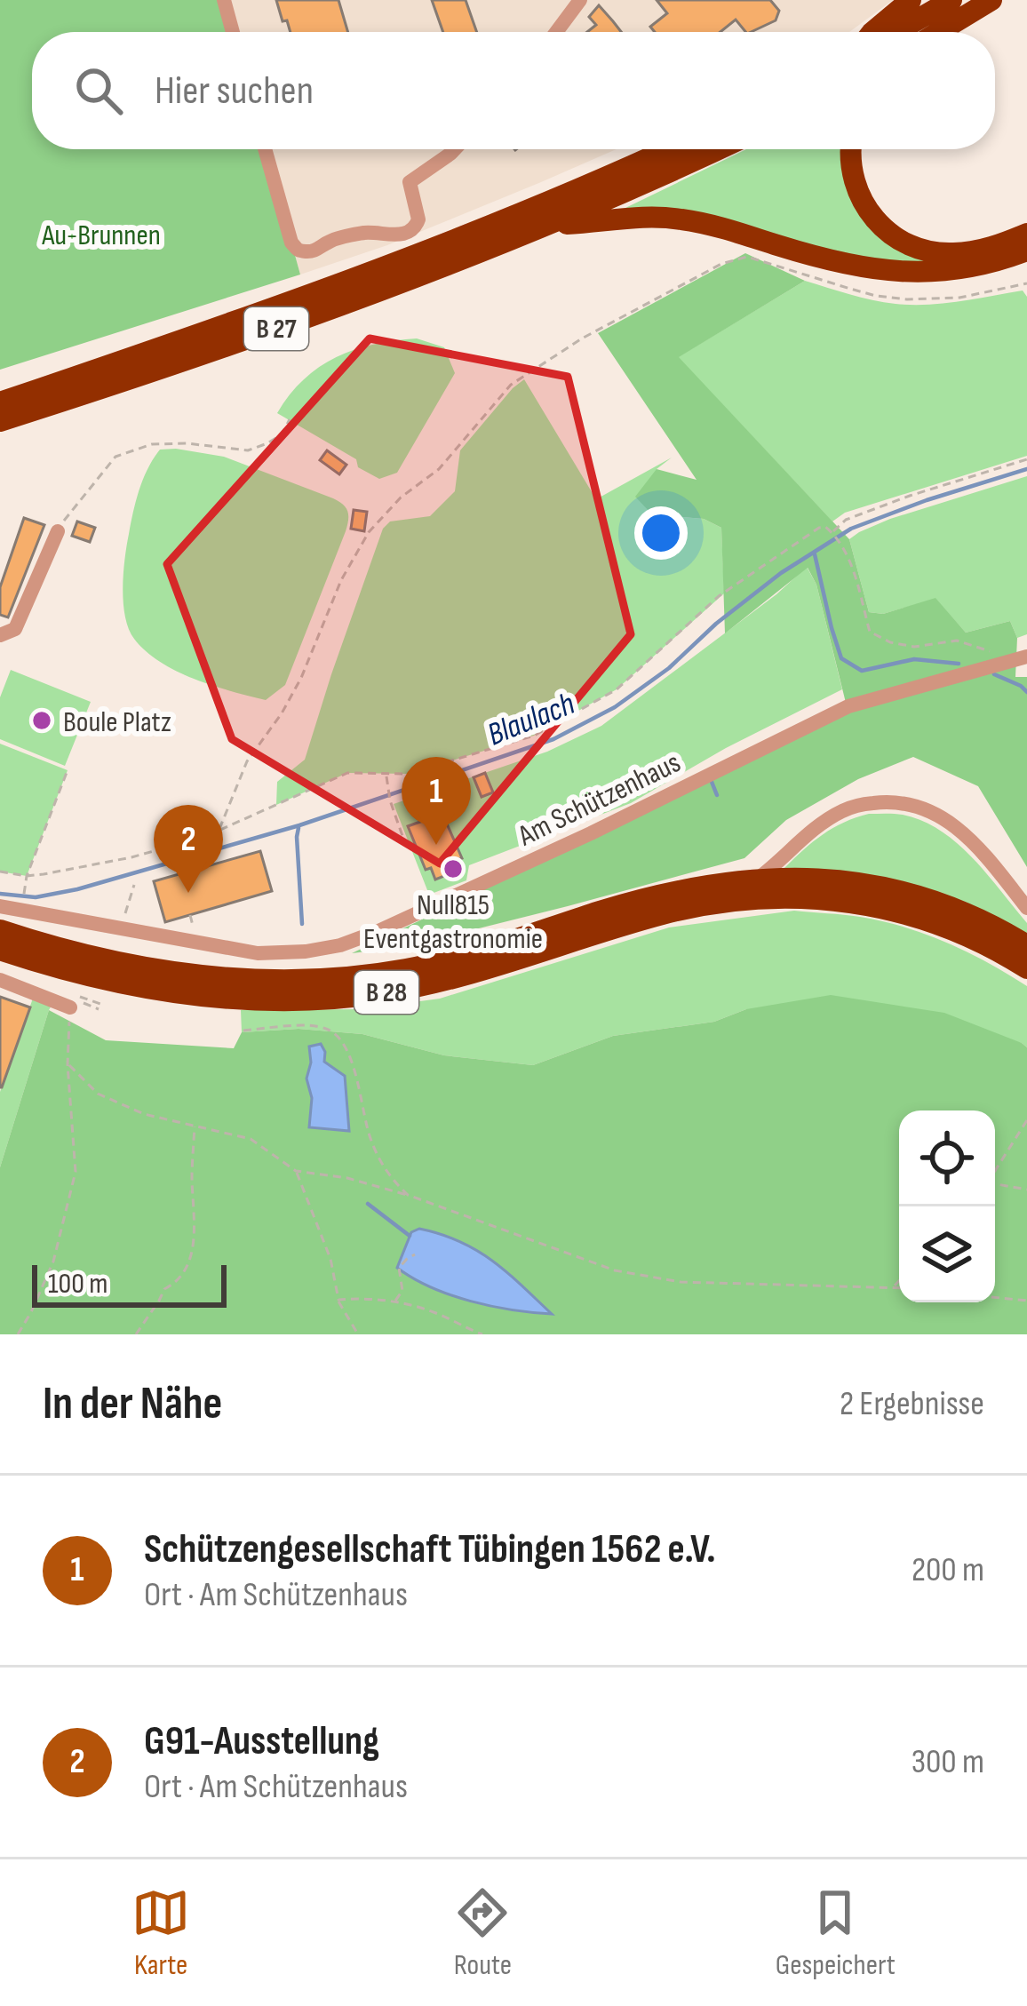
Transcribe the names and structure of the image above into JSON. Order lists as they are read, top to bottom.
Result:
{
  "streets": {
    "highway": ["B 27", "B 28"],
    "street": ["Am Schützenhaus"]
  },
  "water": ["Blaulach"],
  "parks": ["Au-Brunnen"],
  "places": ["Boule Platz", "Null815 Eventgastronomie"],
  "scale_bar": "100 m",
  "page": {
    "search": "Hier suchen",
    "pins": ["1", "2"],
    "scale": "100 m",
    "heading": ["In der Nähe", "2 Ergebnisse"],
    "list": [
      {
        "mark": "1",
        "name": "Schützengesellschaft Tübingen 1562 e.V.",
        "note": "Ort · Am Schützenhaus",
        "value": "200 m"
      },
      {
        "mark": "2",
        "name": "G91-Ausstellung",
        "note": "Ort · Am Schützenhaus",
        "value": "300 m"
      }
    ],
    "nav": ["Karte", "Route", "Gespeichert"]
  }
}
